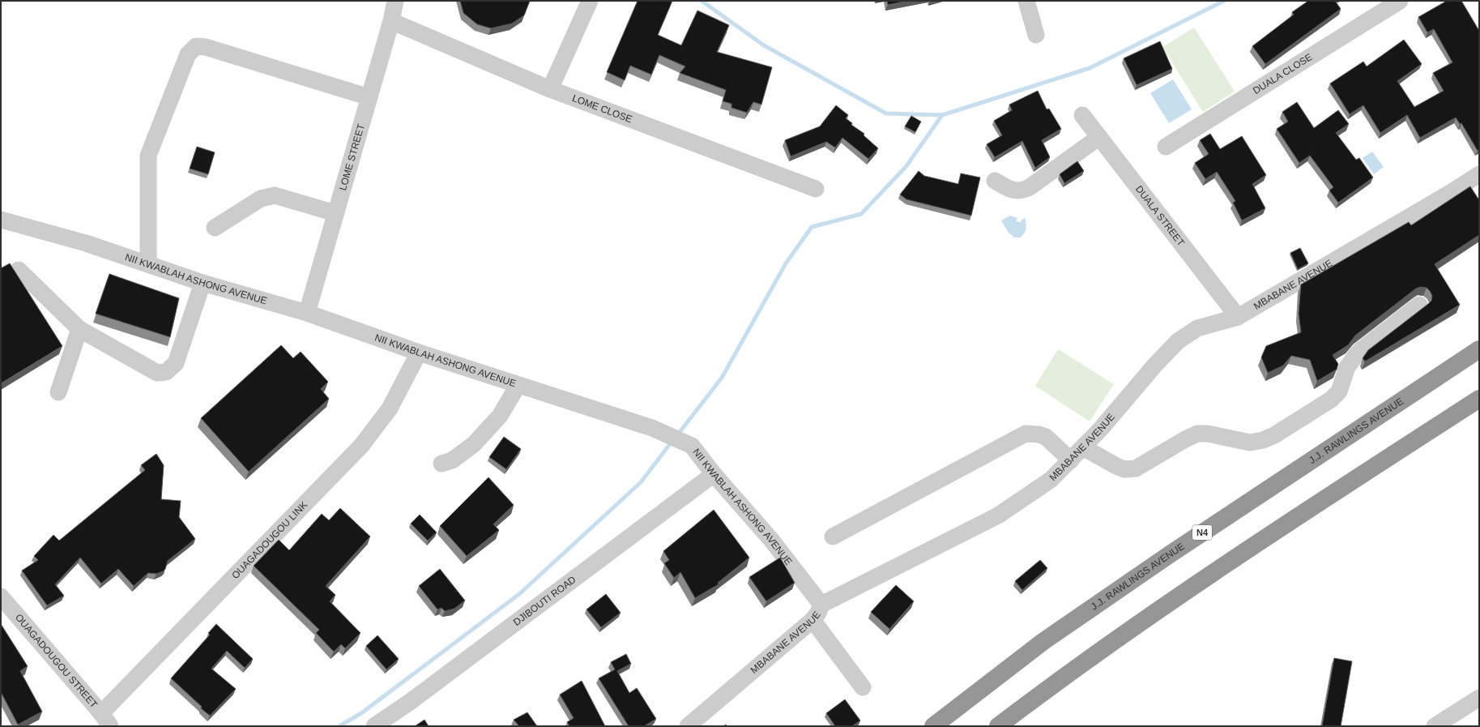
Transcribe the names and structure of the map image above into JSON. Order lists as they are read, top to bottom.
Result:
{
  "streets": {
    "highway": ["J.J. RAWLINGS AVENUE", "N4"],
    "street": [
      "DUALA CLOSE",
      "LOME CLOSE",
      "LOME STREET",
      "DUALA STREET",
      "NII KWABLAH ASHONG AVENUE",
      "MBABANE AVENUE",
      "OUAGADOUGOU LINK",
      "DJIBOUTI ROAD",
      "OUAGADOUGOU STREET"
    ]
  },
  "crossings": [
    ["LOME CLOSE", "LOME STREET"],
    ["LOME STREET", "NII KWABLAH ASHONG AVENUE"],
    ["DUALA STREET", "MBABANE AVENUE"],
    ["NII KWABLAH ASHONG AVENUE", "MBABANE AVENUE"],
    ["NII KWABLAH ASHONG AVENUE", "OUAGADOUGOU LINK"],
    ["NII KWABLAH ASHONG AVENUE", "DJIBOUTI ROAD"],
    ["OUAGADOUGOU LINK", "OUAGADOUGOU STREET"]
  ]
}
